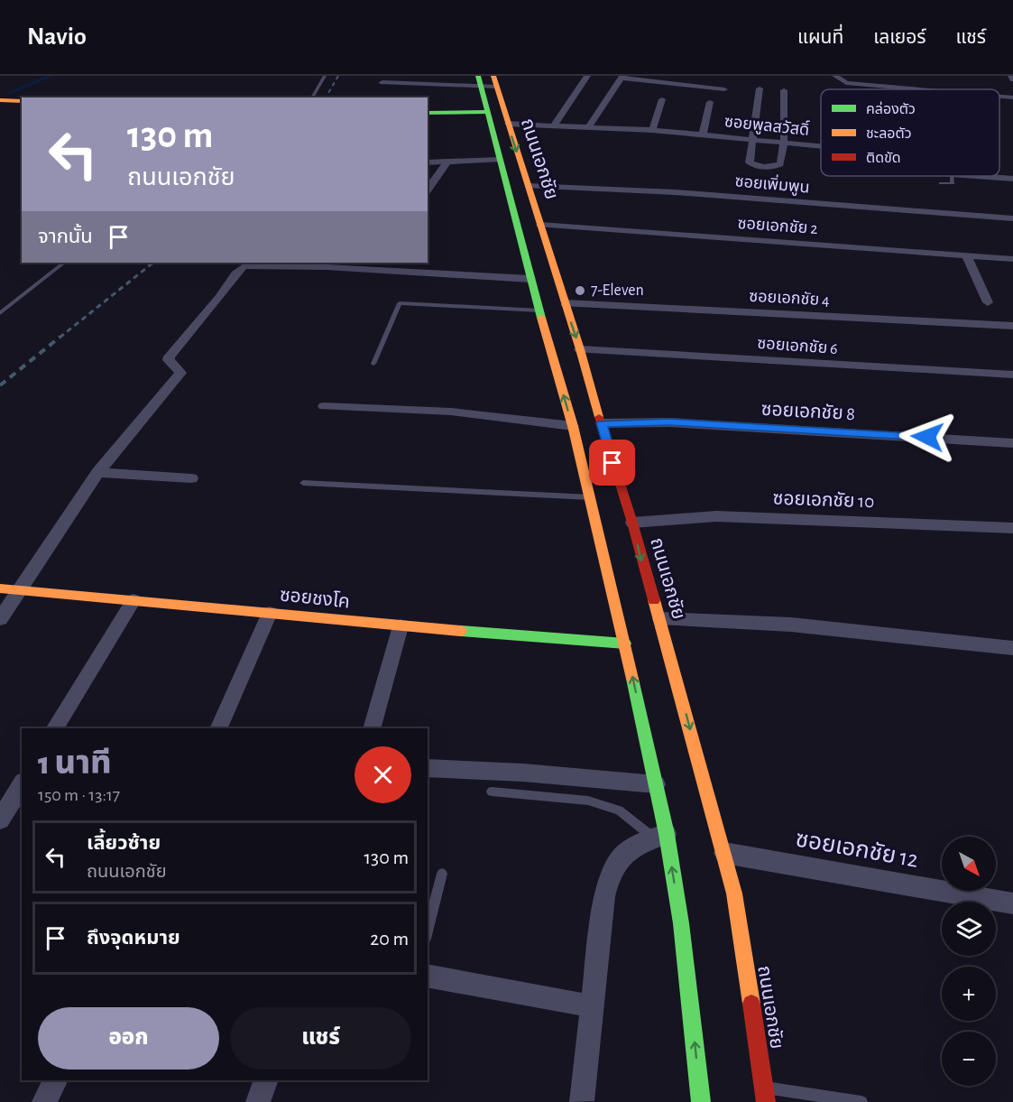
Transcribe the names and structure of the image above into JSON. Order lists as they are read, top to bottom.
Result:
{
  "streets": {
    "main road": ["ถนนเอกชัย", "ซอยชงโค"],
    "street": [
      "ซอยพูลสวัสดิ์",
      "ซอยเพิ่มพูน",
      "ซอยเอกชัย 2",
      "ซอยเอกชัย 4",
      "ซอยเอกชัย 6",
      "ซอยเอกชัย 8",
      "ซอยเอกชัย 10",
      "ซอยเอกชัย 12"
    ]
  },
  "crossings": [
    ["ซอยพูลสวัสดิ์", "ถนนเอกชัย"],
    ["ถนนเอกชัย", "ซอยเพิ่มพูน"],
    ["ถนนเอกชัย", "ซอยเอกชัย 2"],
    ["ถนนเอกชัย", "ซอยเอกชัย 4"],
    ["ถนนเอกชัย", "ซอยเอกชัย 6"],
    ["ถนนเอกชัย", "ซอยเอกชัย 8"],
    ["ถนนเอกชัย", "ซอยเอกชัย 10"],
    ["ถนนเอกชัย", "ซอยชงโค"],
    ["ถนนเอกชัย", "ซอยเอกชัย 12"]
  ],
  "places": ["7-Eleven"],
  "legend": ["คล่องตัว", "ชะลอตัว", "ติดขัด"],
  "north": "bottom right",
  "page": {
    "header": "Navio",
    "nav": ["แผนที่", "เลเยอร์", "แชร์"],
    "turn": ["130 m", "ถนนเอกชัย"],
    "then": "จากนั้น",
    "heading": ["1 นาที", "150 m · 13:17"],
    "list": [
      {
        "name": "เลี้ยวซ้าย",
        "note": "ถนนเอกชัย",
        "value": "130 m"
      },
      {
        "name": "ถึงจุดหมาย",
        "value": "20 m"
      }
    ],
    "map_buttons": ["+", "−"],
    "buttons": ["ออก", "แชร์"]
  }
}
